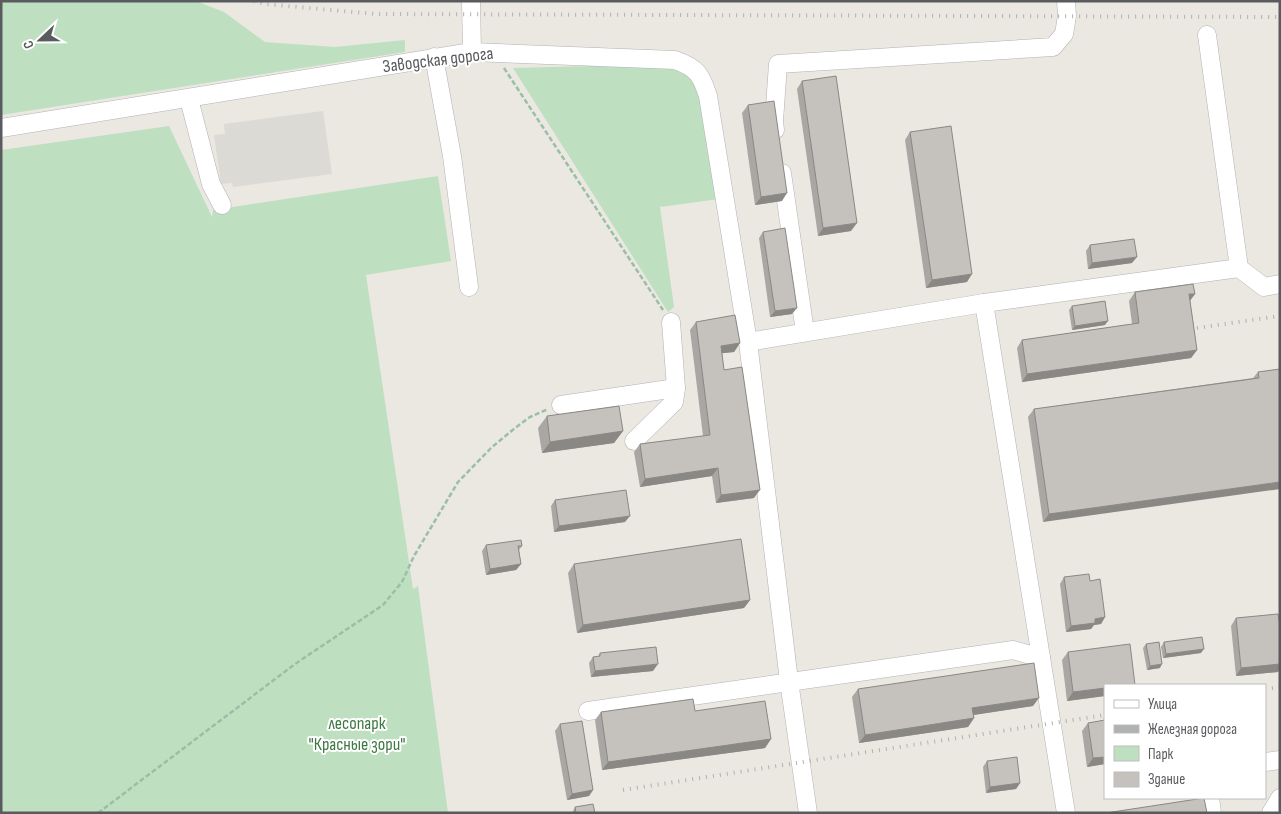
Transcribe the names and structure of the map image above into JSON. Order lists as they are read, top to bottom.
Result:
{
  "streets": {
    "street": ["Заводская дорога"]
  },
  "parks": ["лесопарк \"Красные зори\""],
  "legend": [
    "Улица",
    "Железная дорога",
    "Парк",
    "Здание"
  ],
  "north": "left"
}
